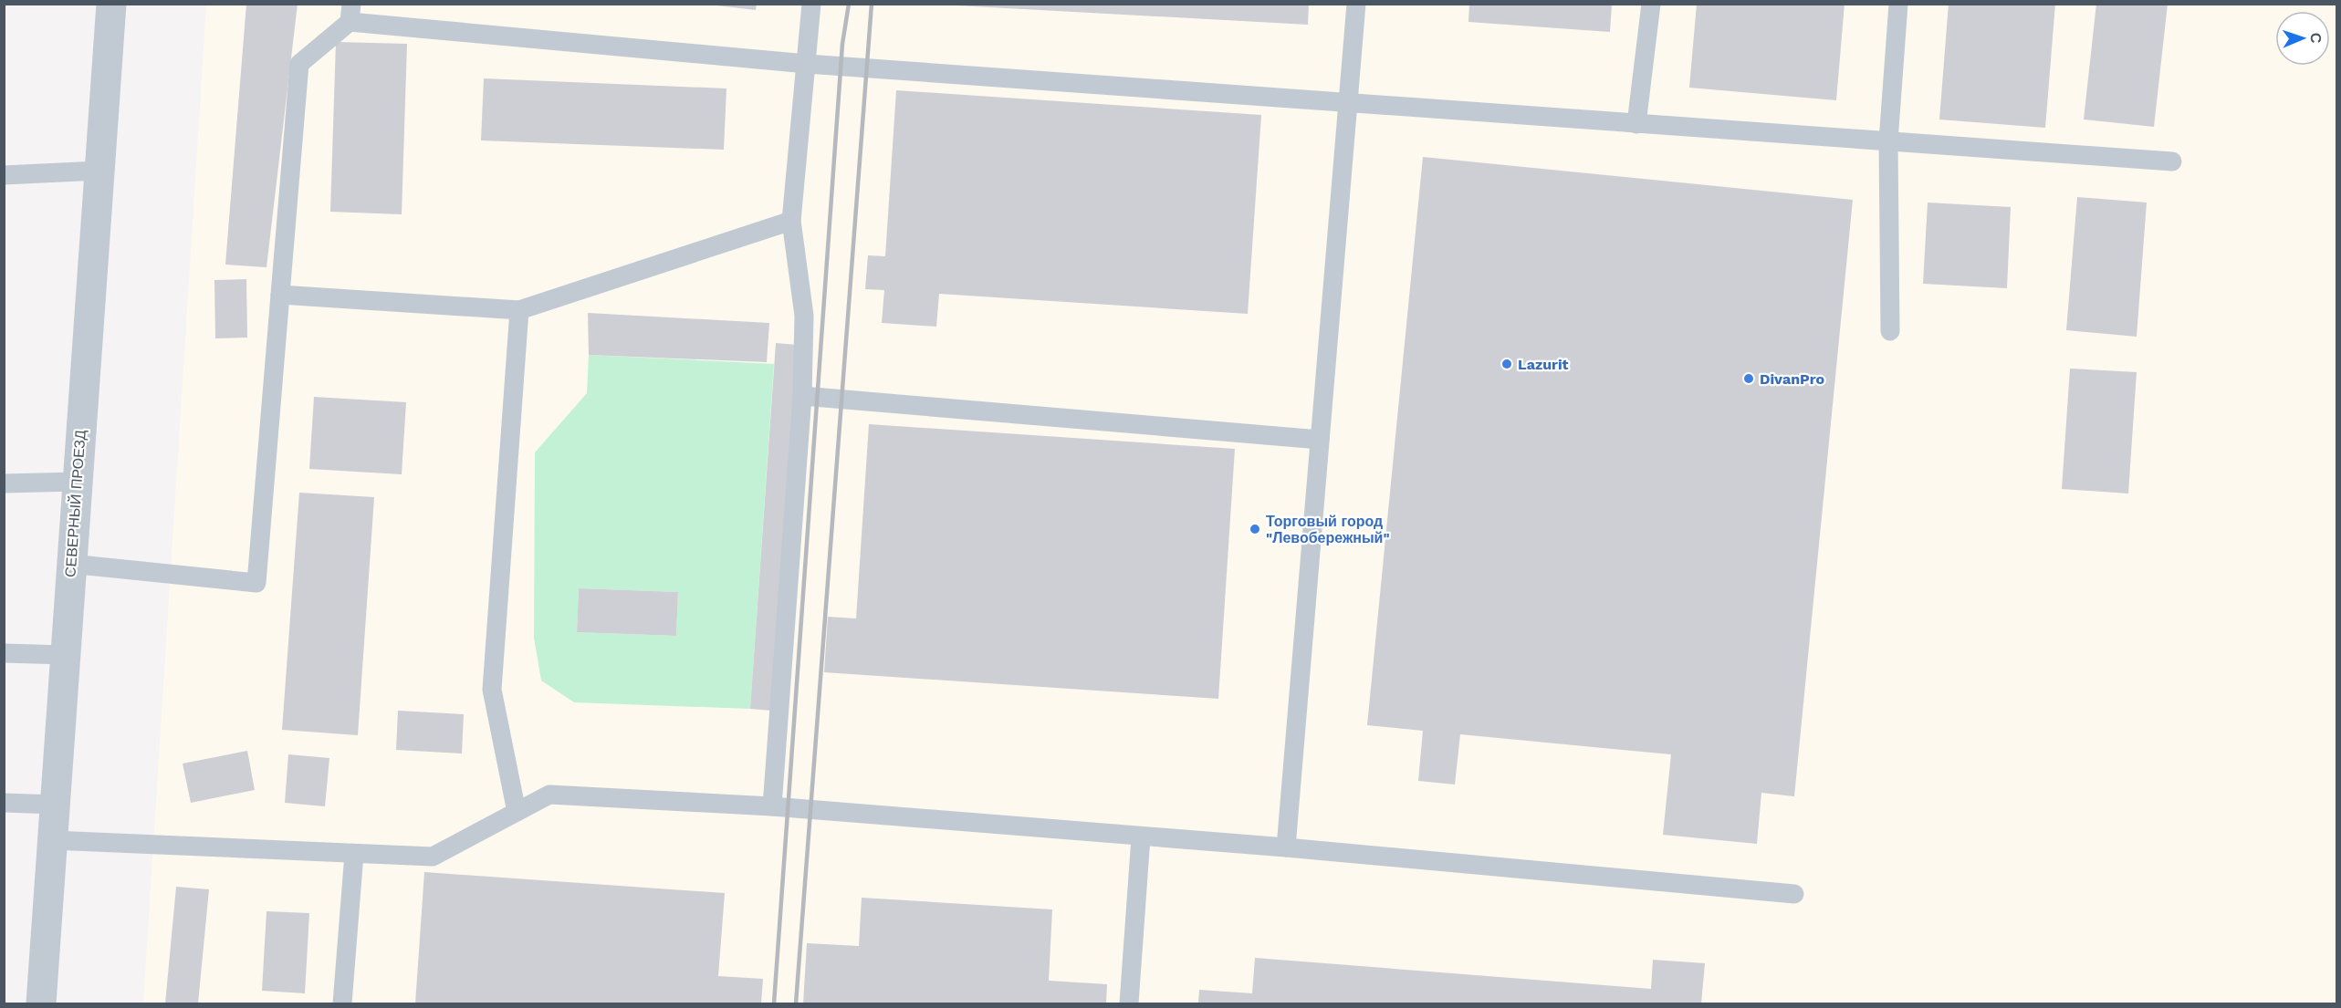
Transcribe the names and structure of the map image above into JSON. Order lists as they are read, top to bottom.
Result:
{
  "streets": {
    "street": ["СЕВЕРНЫЙ ПРОЕЗД"]
  },
  "places": ["Lazurit", "DivanPro", "Торговый город \"Левобережный\""],
  "north": "right"
}
